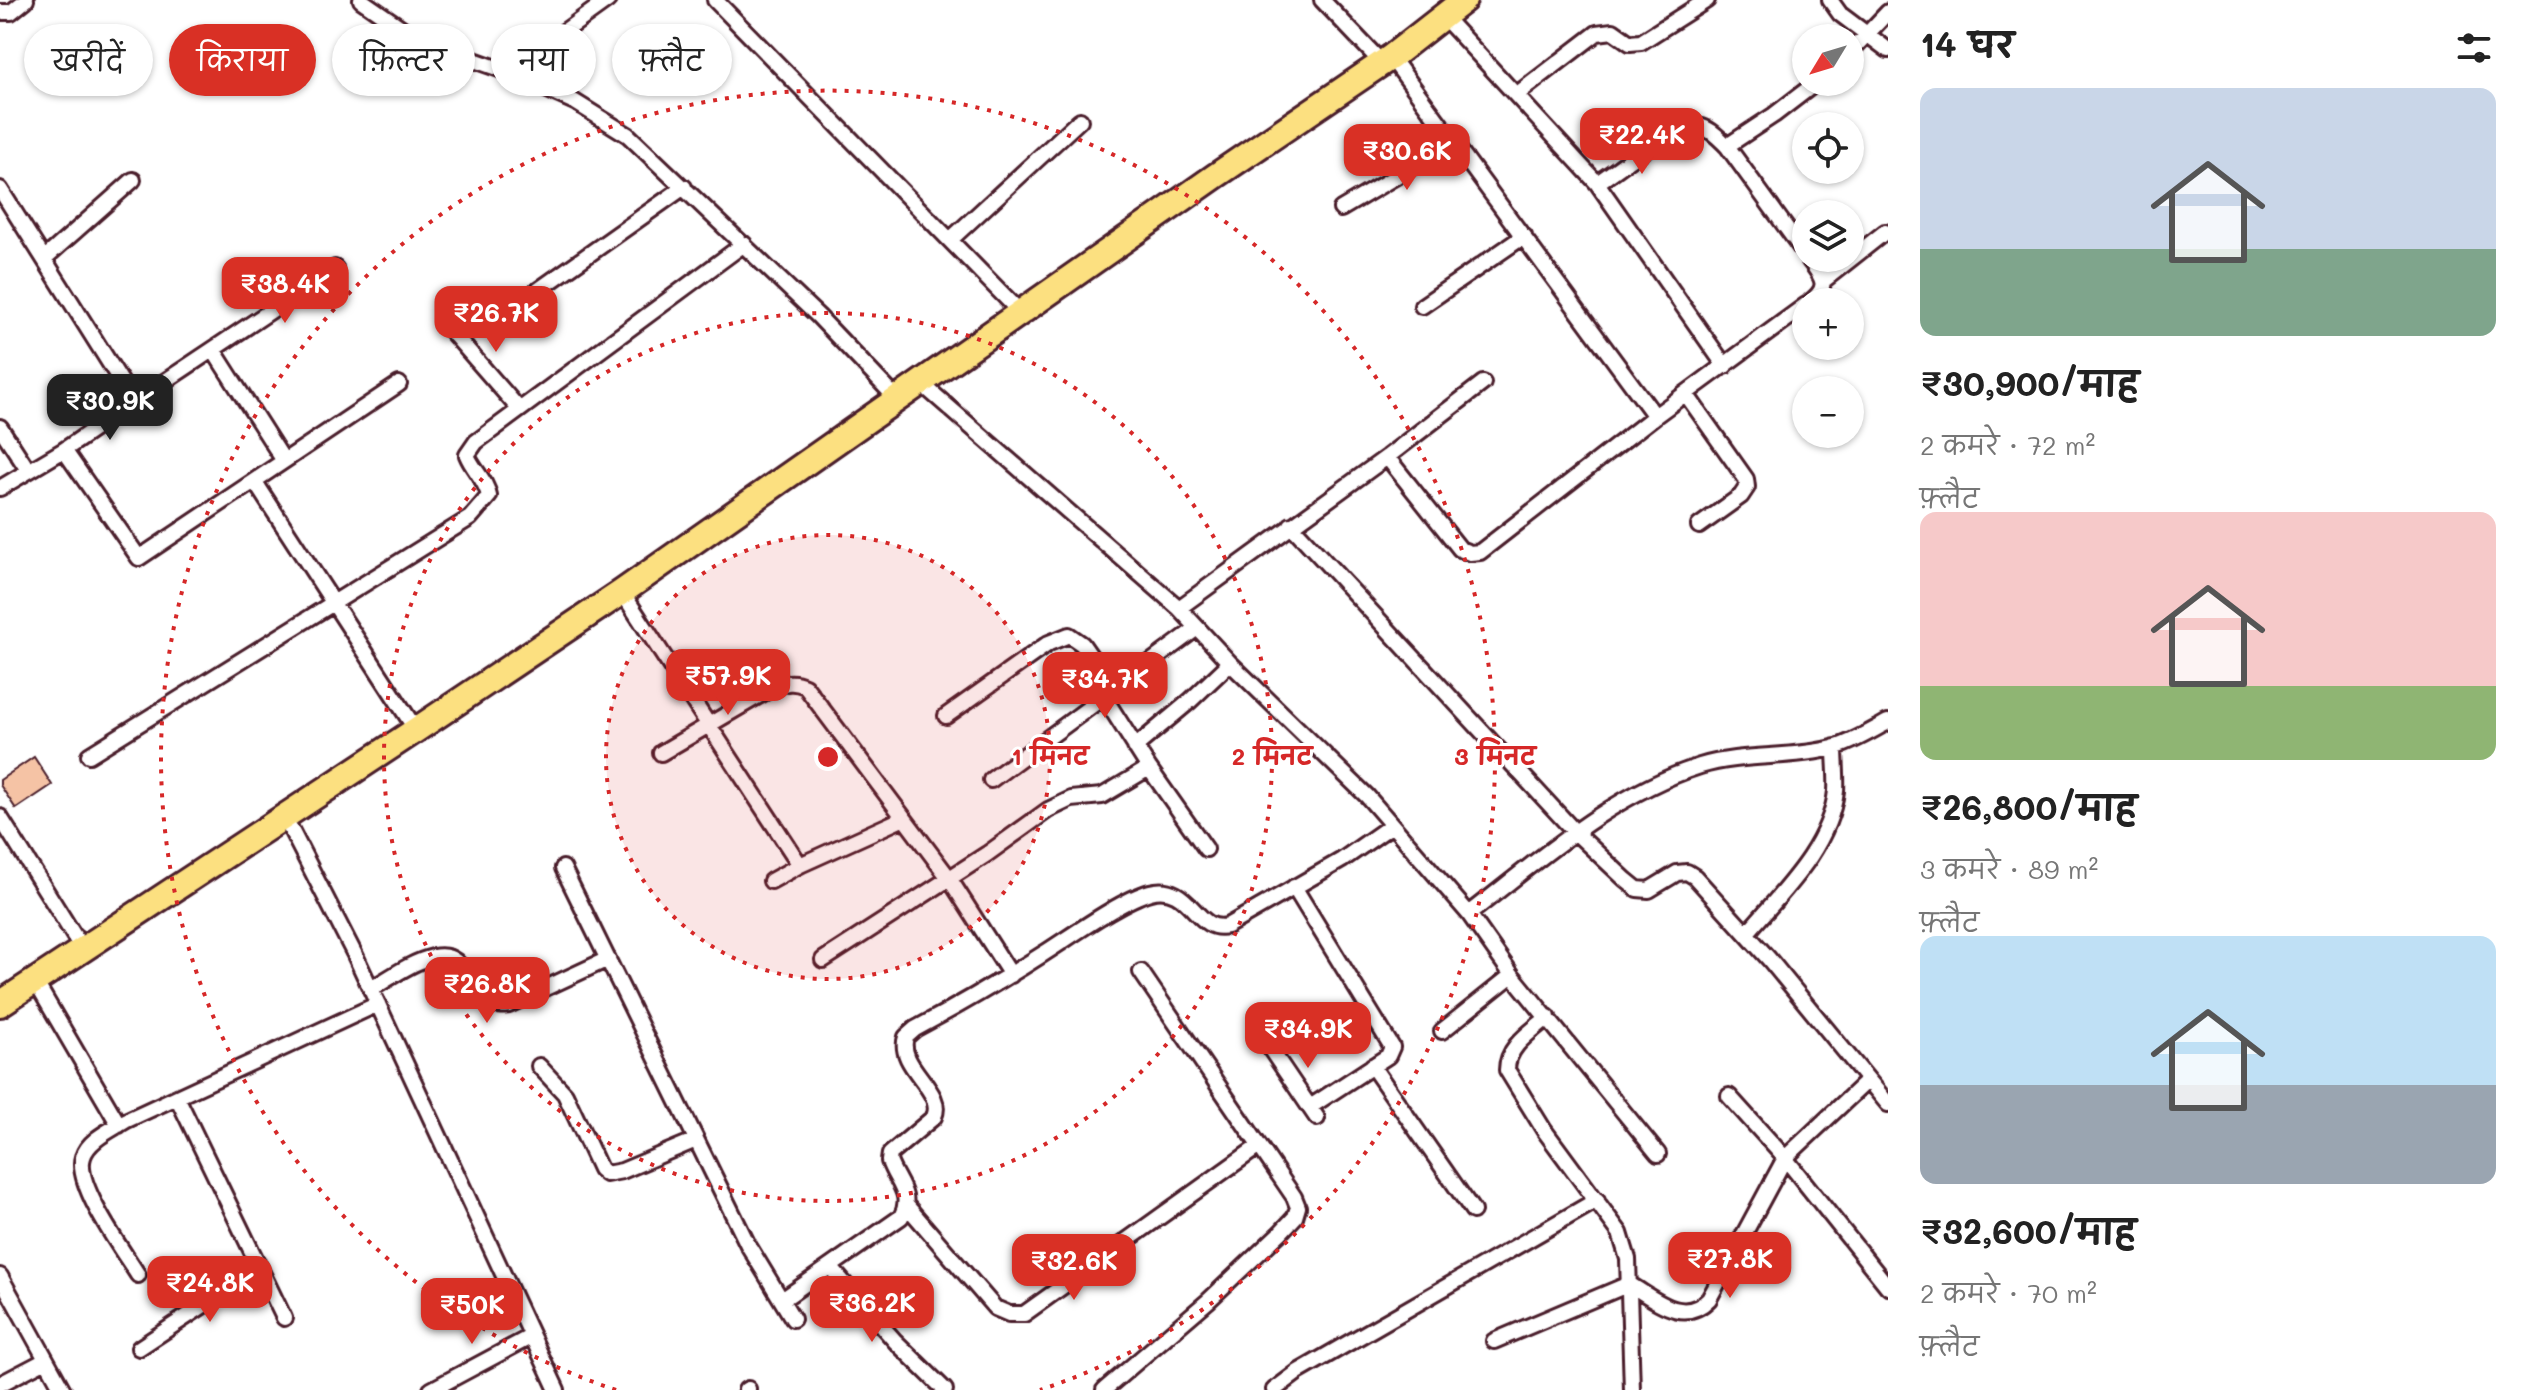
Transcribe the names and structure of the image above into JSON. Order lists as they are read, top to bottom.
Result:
{
  "north": "bottom left",
  "page": {
    "heading": "14 घर",
    "map_buttons": ["+", "−"],
    "chip": [
      "खरीदें",
      "किराया",
      "फ़िल्टर",
      "नया",
      "फ़्लैट"
    ],
    "list": [
      {
        "name": "₹30,900/माह",
        "note": "2 कमरे · 72 m² · फ़्लैट"
      },
      {
        "name": "₹26,800/माह",
        "note": "3 कमरे · 89 m² · फ़्लैट"
      },
      {
        "name": "₹32,600/माह",
        "note": "2 कमरे · 70 m² · फ़्लैट"
      }
    ],
    "price": [
      "₹22.4K",
      "₹30.6K",
      "₹38.4K",
      "₹26.7K",
      "₹30.9K",
      "₹57.9K",
      "₹34.7K",
      "₹26.8K",
      "₹34.9K",
      "₹27.8K",
      "₹32.6K",
      "₹24.8K",
      "₹36.2K",
      "₹50K"
    ]
  },
  "rings": ["1 मिनट", "2 मिनट", "3 मिनट"]
}
